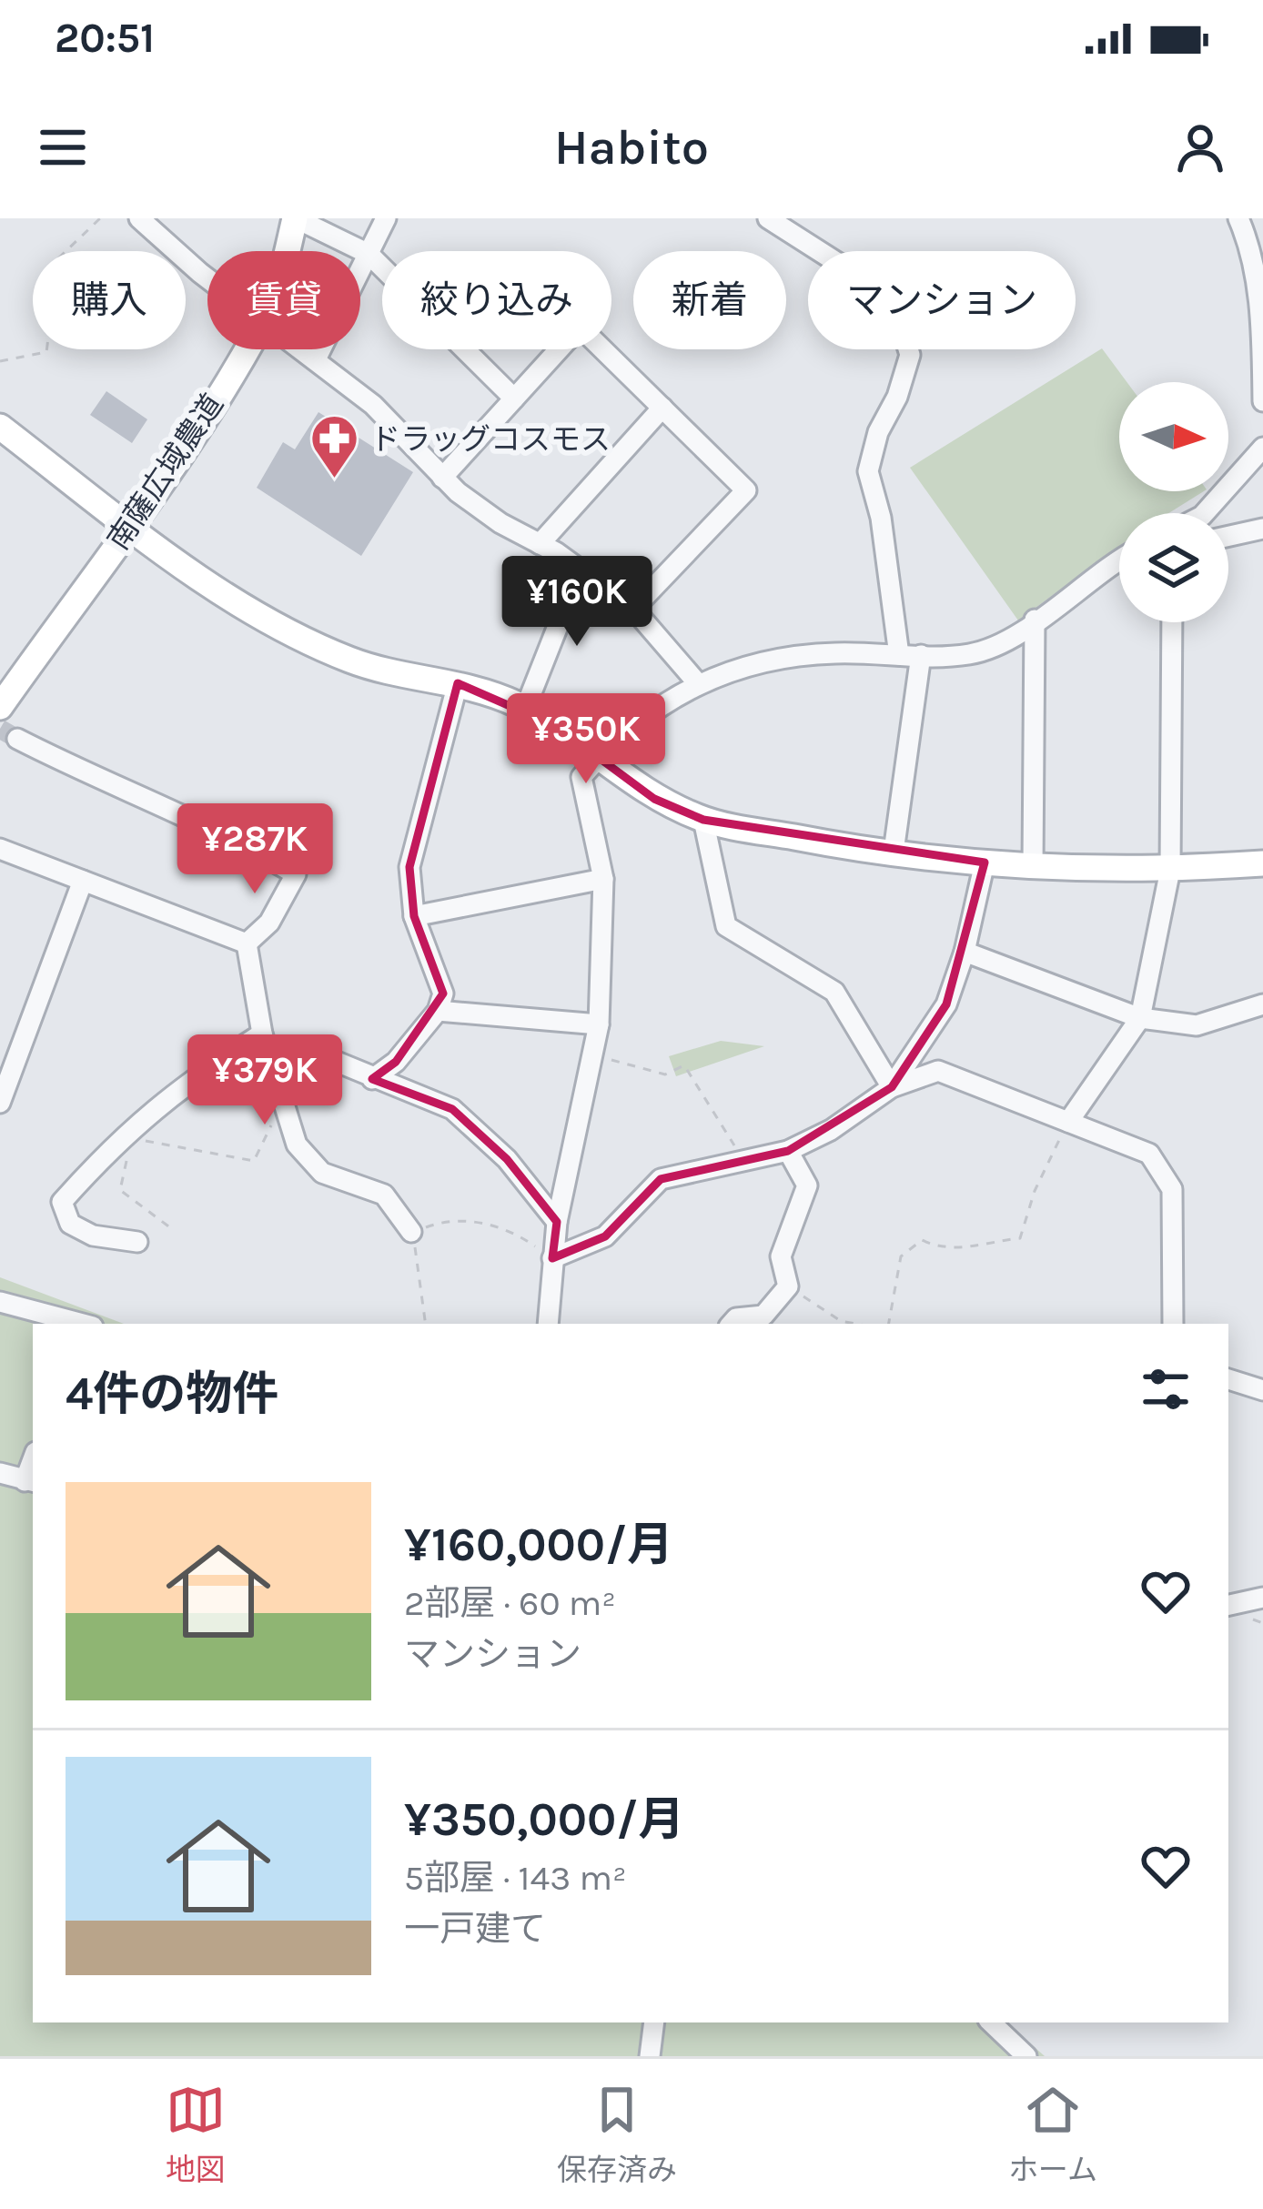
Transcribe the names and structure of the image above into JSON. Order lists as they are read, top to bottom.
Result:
{
  "streets": {
    "street": ["南薩広域農道"]
  },
  "places": {
    "pharmacy": ["ドラッグコスモス"]
  },
  "north": "right",
  "page": {
    "status": "20:51",
    "header": "Habito",
    "chip": [
      "購入",
      "賃貸",
      "絞り込み",
      "新着",
      "マンション"
    ],
    "price": [
      "¥160K",
      "¥350K",
      "¥287K",
      "¥379K"
    ],
    "heading": "4件の物件",
    "list": [
      {
        "name": "¥160,000/月",
        "note": "2部屋 · 60 m² · マンション"
      },
      {
        "name": "¥350,000/月",
        "note": "5部屋 · 143 m² · 一戸建て"
      }
    ],
    "tabs": ["地図", "保存済み", "ホーム"]
  }
}
